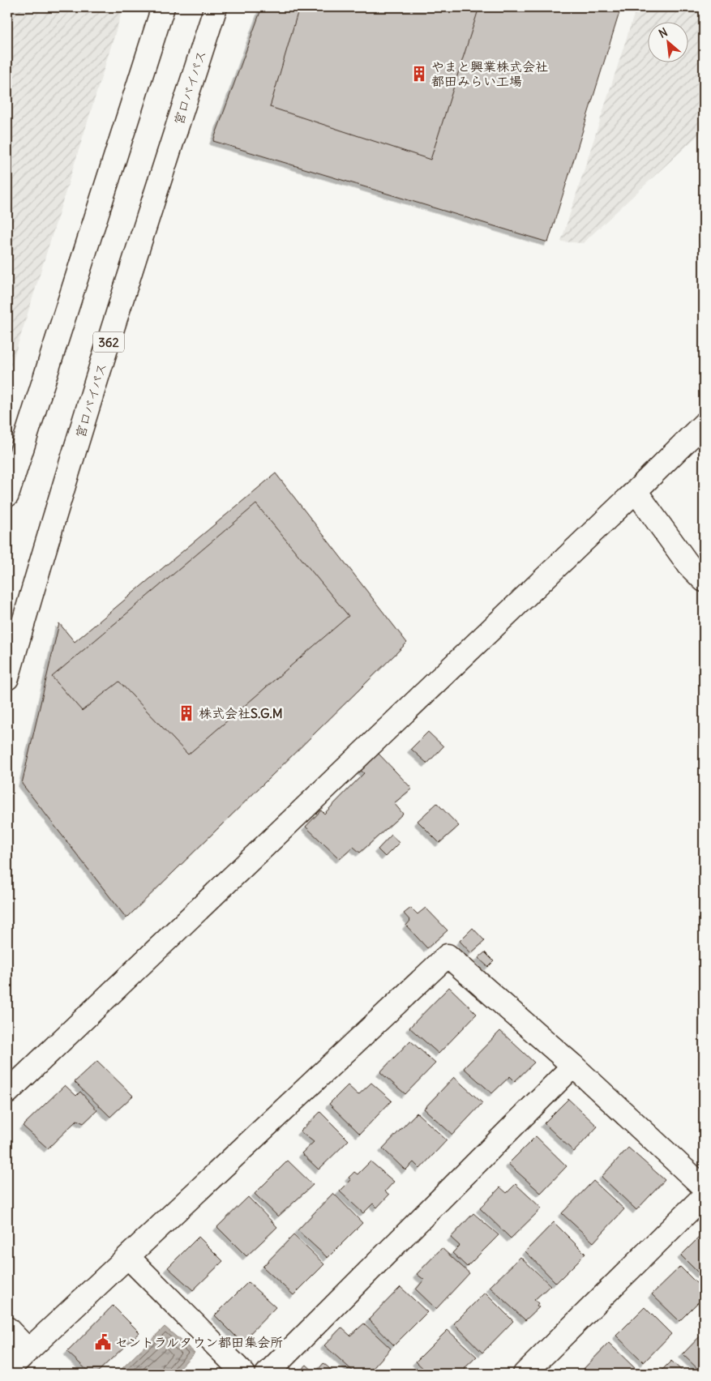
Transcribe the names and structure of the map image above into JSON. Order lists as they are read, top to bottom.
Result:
{
  "streets": {
    "main road": ["宮口バイパス", "362"]
  },
  "places": {
    "building": ["やまと興業株式会社 都田みらい工場", "株式会社S.G.M"],
    "public building": ["セントラルタウン都田集会所"]
  },
  "north": "top left"
}
